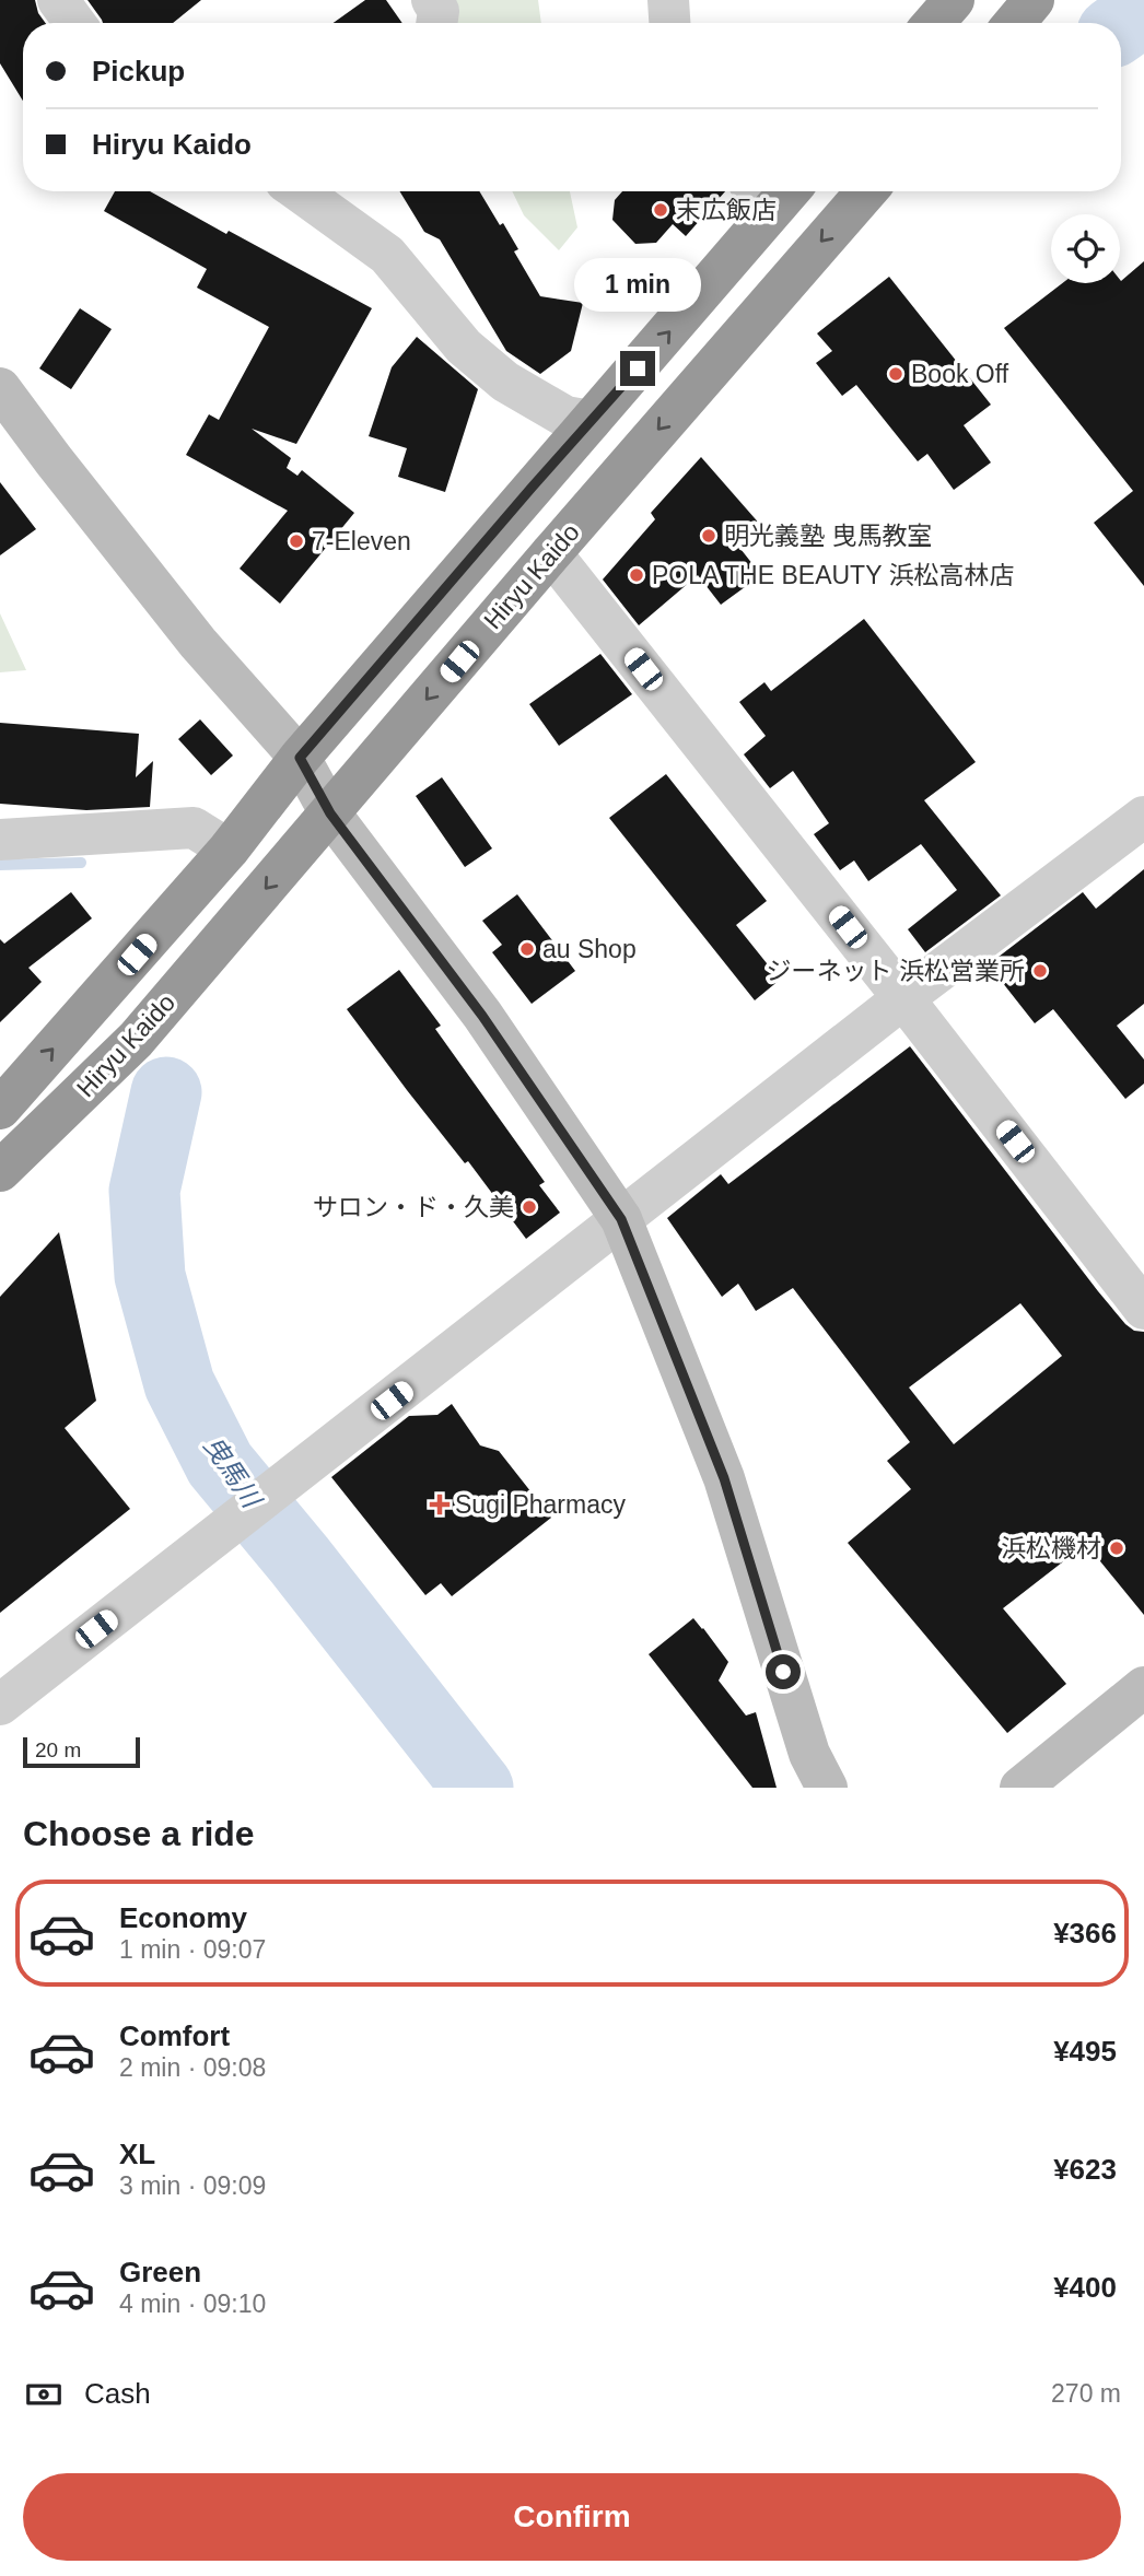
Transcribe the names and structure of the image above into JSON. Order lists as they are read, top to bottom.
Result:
{
  "streets": {
    "highway": ["Hiryu Kaido"]
  },
  "water": ["曳馬川"],
  "places": {
    "other": [
      "末広飯店",
      "Book Off",
      "明光義塾 曳馬教室",
      "7-Eleven",
      "POLA THE BEAUTY 浜松高林店",
      "au Shop",
      "ジーネット 浜松営業所",
      "サロン・ド・久美",
      "浜松機材"
    ],
    "health": ["Sugi Pharmacy"]
  },
  "scale_bar": "20 m",
  "page": {
    "banner": ["Pickup", "Hiryu Kaido"],
    "bubble": "1 min",
    "scale": "20 m",
    "heading": "Choose a ride",
    "list": [
      {
        "name": "Economy",
        "note": "1 min · 09:07",
        "value": "¥366"
      },
      {
        "name": "Comfort",
        "note": "2 min · 09:08",
        "value": "¥495"
      },
      {
        "name": "XL",
        "note": "3 min · 09:09",
        "value": "¥623"
      },
      {
        "name": "Green",
        "note": "4 min · 09:10",
        "value": "¥400"
      }
    ],
    "pay": ["Cash", "270 m"],
    "buttons": "Confirm"
  }
}
